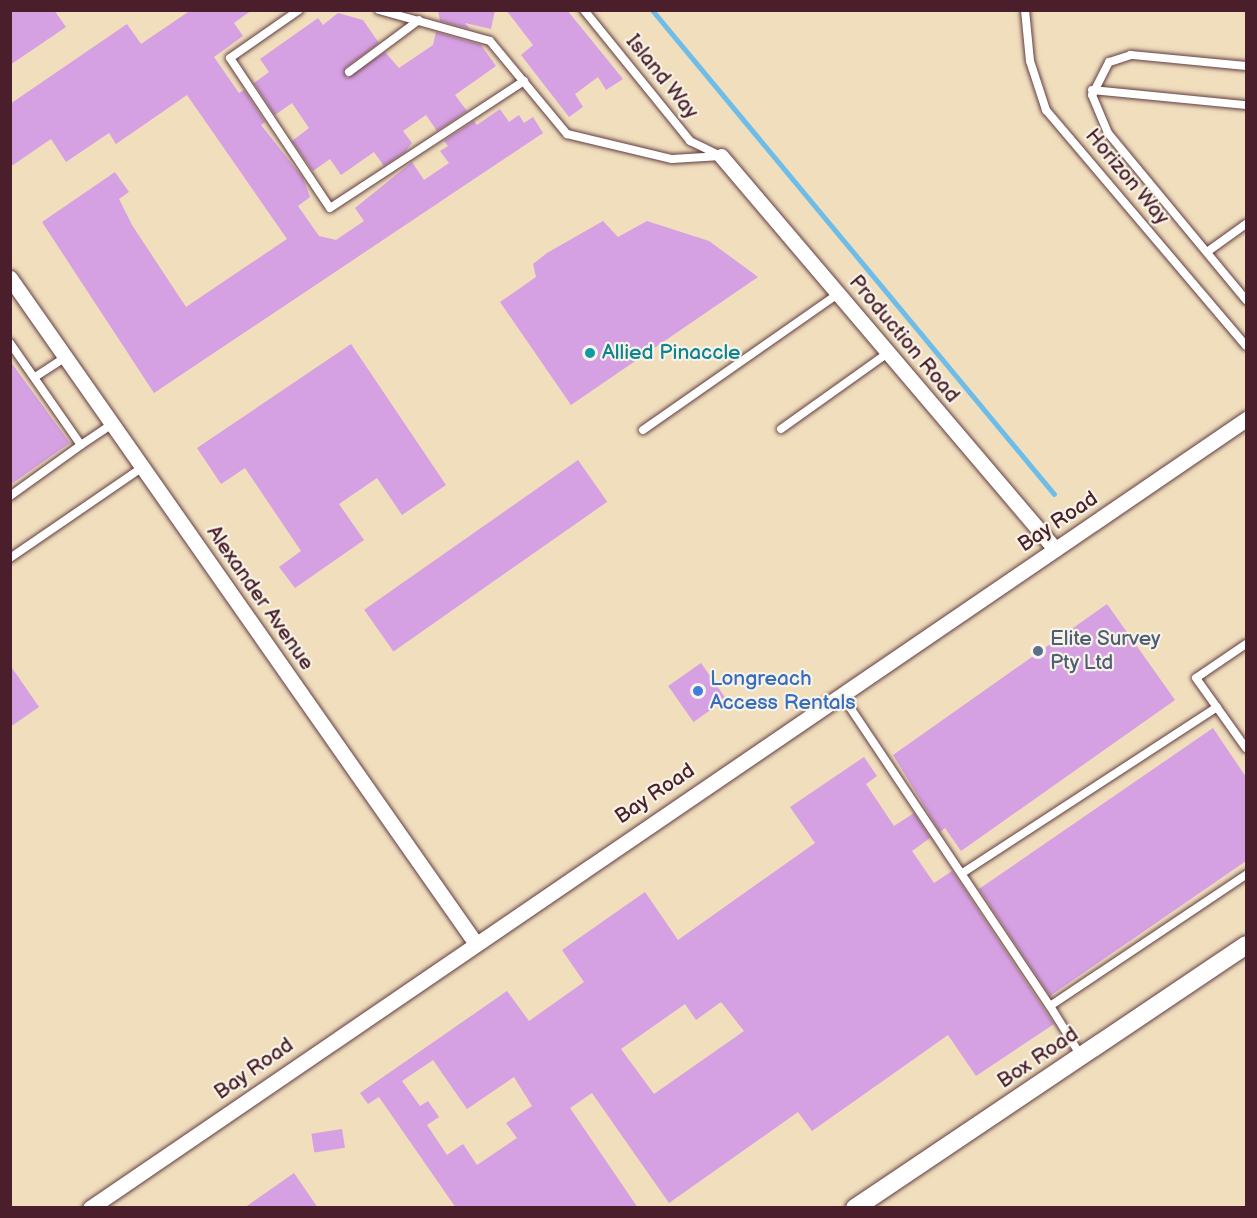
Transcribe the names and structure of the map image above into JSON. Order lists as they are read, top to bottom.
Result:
{
  "streets": {
    "street": [
      "Production Road",
      "Bay Road",
      "Alexander Avenue",
      "Box Road"
    ],
    "lane": ["Island Way", "Horizon Way"]
  },
  "crossings": [
    ["Island Way", "Production Road"],
    ["Production Road", "Bay Road"],
    ["Bay Road", "Alexander Avenue"]
  ],
  "places": ["Allied Pinaccle", "Elite Survey Pty Ltd", "Longreach Access Rentals"]
}
